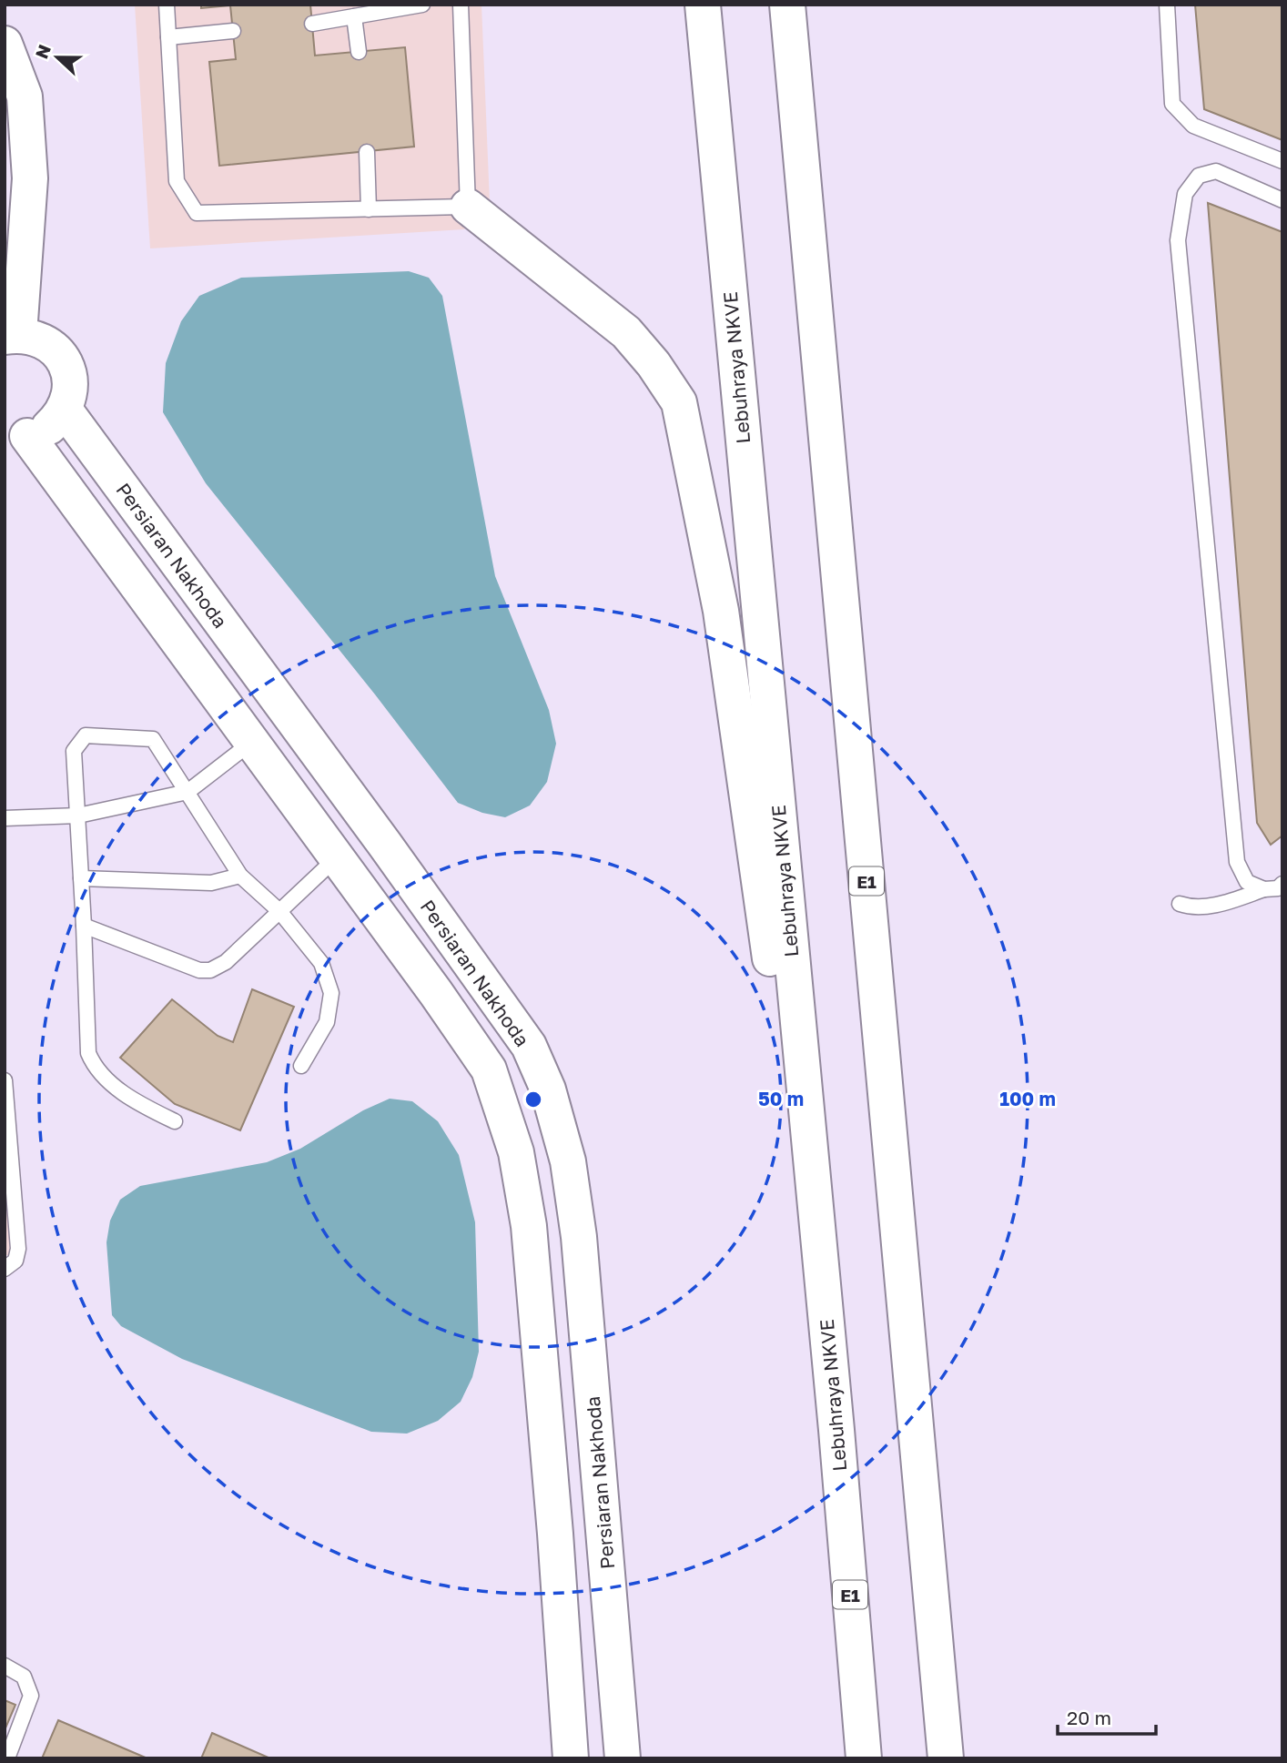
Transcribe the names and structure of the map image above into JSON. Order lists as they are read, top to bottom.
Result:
{
  "streets": {
    "main road": ["Lebuhraya NKVE", "Persiaran Nakhoda", "E1"]
  },
  "scale_bar": "20 m",
  "north": "left",
  "rings": ["50 m", "100 m"]
}
